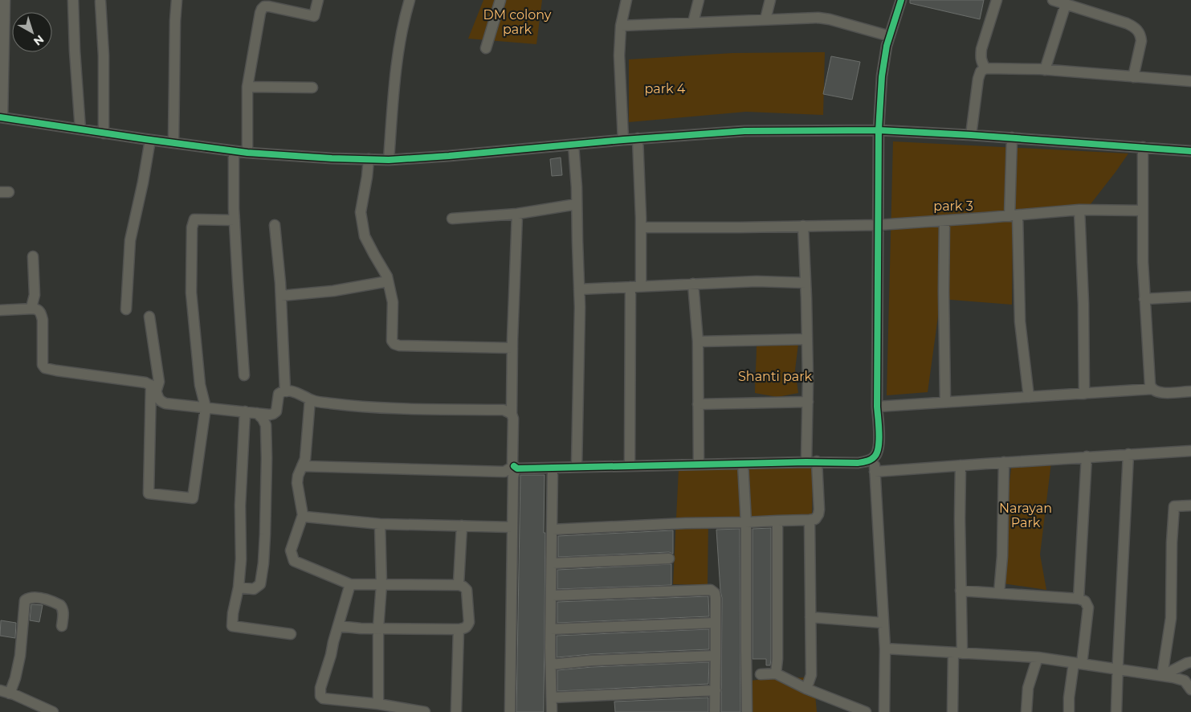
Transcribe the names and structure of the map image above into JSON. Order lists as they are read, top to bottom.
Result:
{
  "parks": [
    "DM colony park",
    "park 4",
    "park 3",
    "Shanti park",
    "Narayan Park"
  ],
  "north": "bottom right"
}
